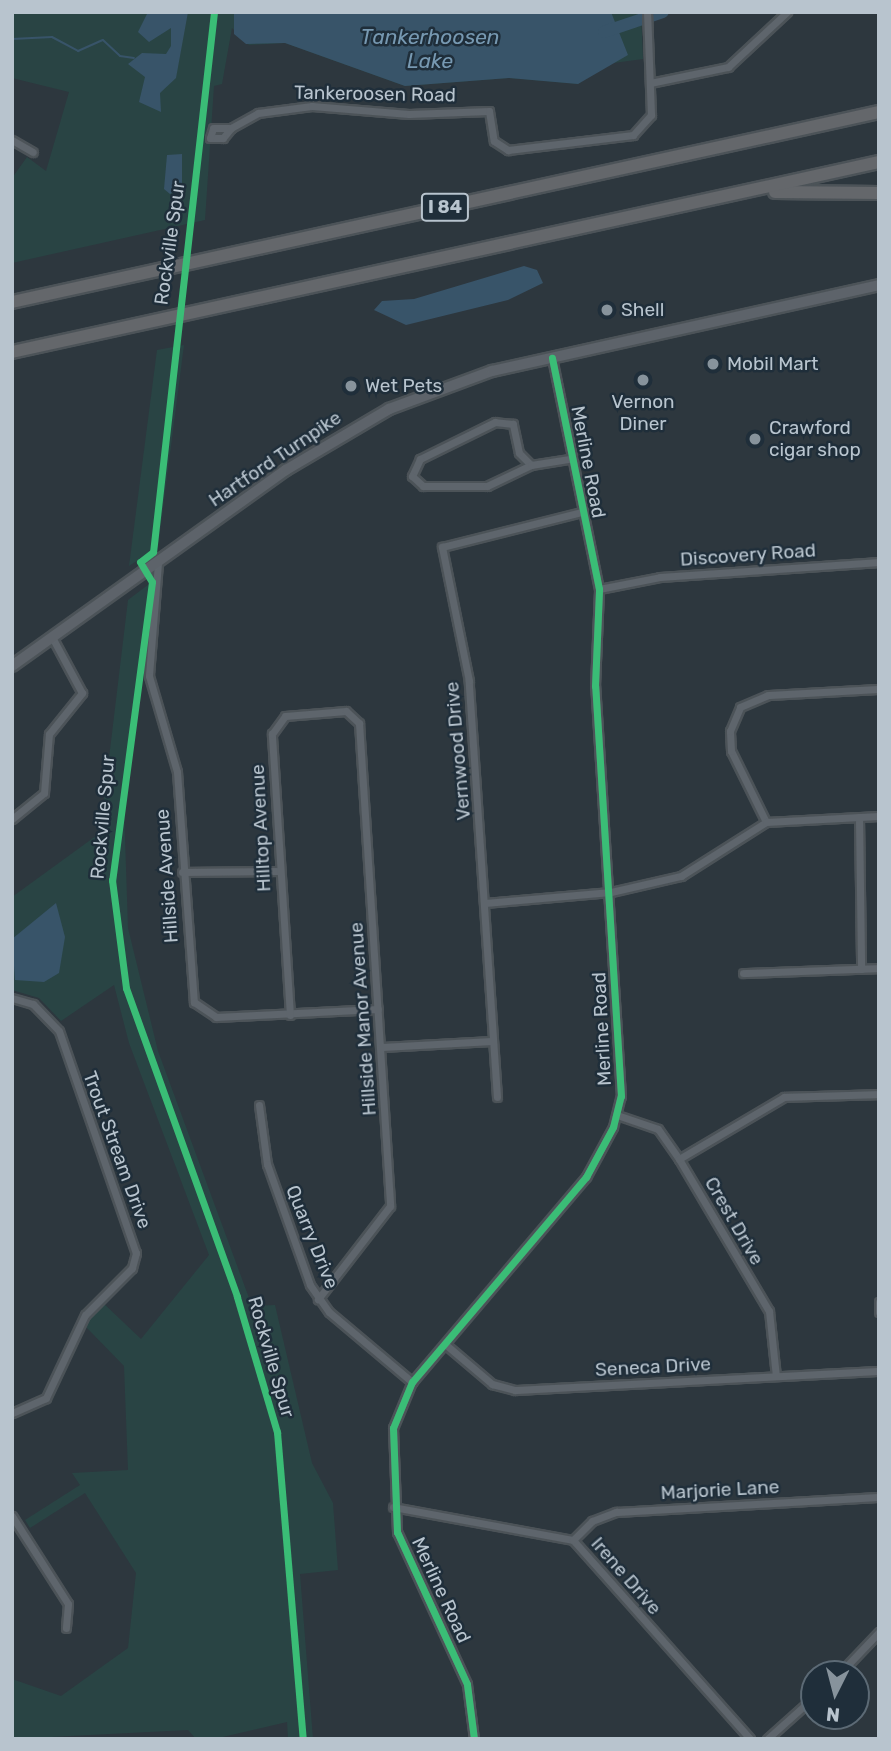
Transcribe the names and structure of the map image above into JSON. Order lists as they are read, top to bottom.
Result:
{
  "streets": {
    "highway": ["I 84"],
    "main road": ["Hartford Turnpike"],
    "street": [
      "Tankeroosen Road",
      "Merline Road",
      "Discovery Road",
      "Vernwood Drive",
      "Hilltop Avenue",
      "Hillside Avenue",
      "Hillside Manor Avenue",
      "Trout Stream Drive",
      "Crest Drive",
      "Quarry Drive",
      "Seneca Drive",
      "Marjorie Lane",
      "Irene Drive"
    ],
    "cycle path": ["Rockville Spur"]
  },
  "crossings": [
    ["Hartford Turnpike", "Merline Road"],
    ["Hartford Turnpike", "Hillside Avenue"],
    ["Merline Road", "Discovery Road"],
    ["Merline Road", "Vernwood Drive"],
    ["Merline Road", "Crest Drive"],
    ["Merline Road", "Quarry Drive"],
    ["Merline Road", "Seneca Drive"],
    ["Merline Road", "Irene Drive"],
    ["Hilltop Avenue", "Hillside Avenue"],
    ["Hilltop Avenue", "Hillside Manor Avenue"],
    ["Hillside Avenue", "Hillside Manor Avenue"],
    ["Hillside Manor Avenue", "Quarry Drive"],
    ["Crest Drive", "Seneca Drive"],
    ["Marjorie Lane", "Irene Drive"]
  ],
  "water": ["Tankerhoosen Lake"],
  "places": [
    "Shell",
    "Mobil Mart",
    "Vernon Diner",
    "Wet Pets",
    "Crawford cigar shop"
  ],
  "north": "bottom"
}
